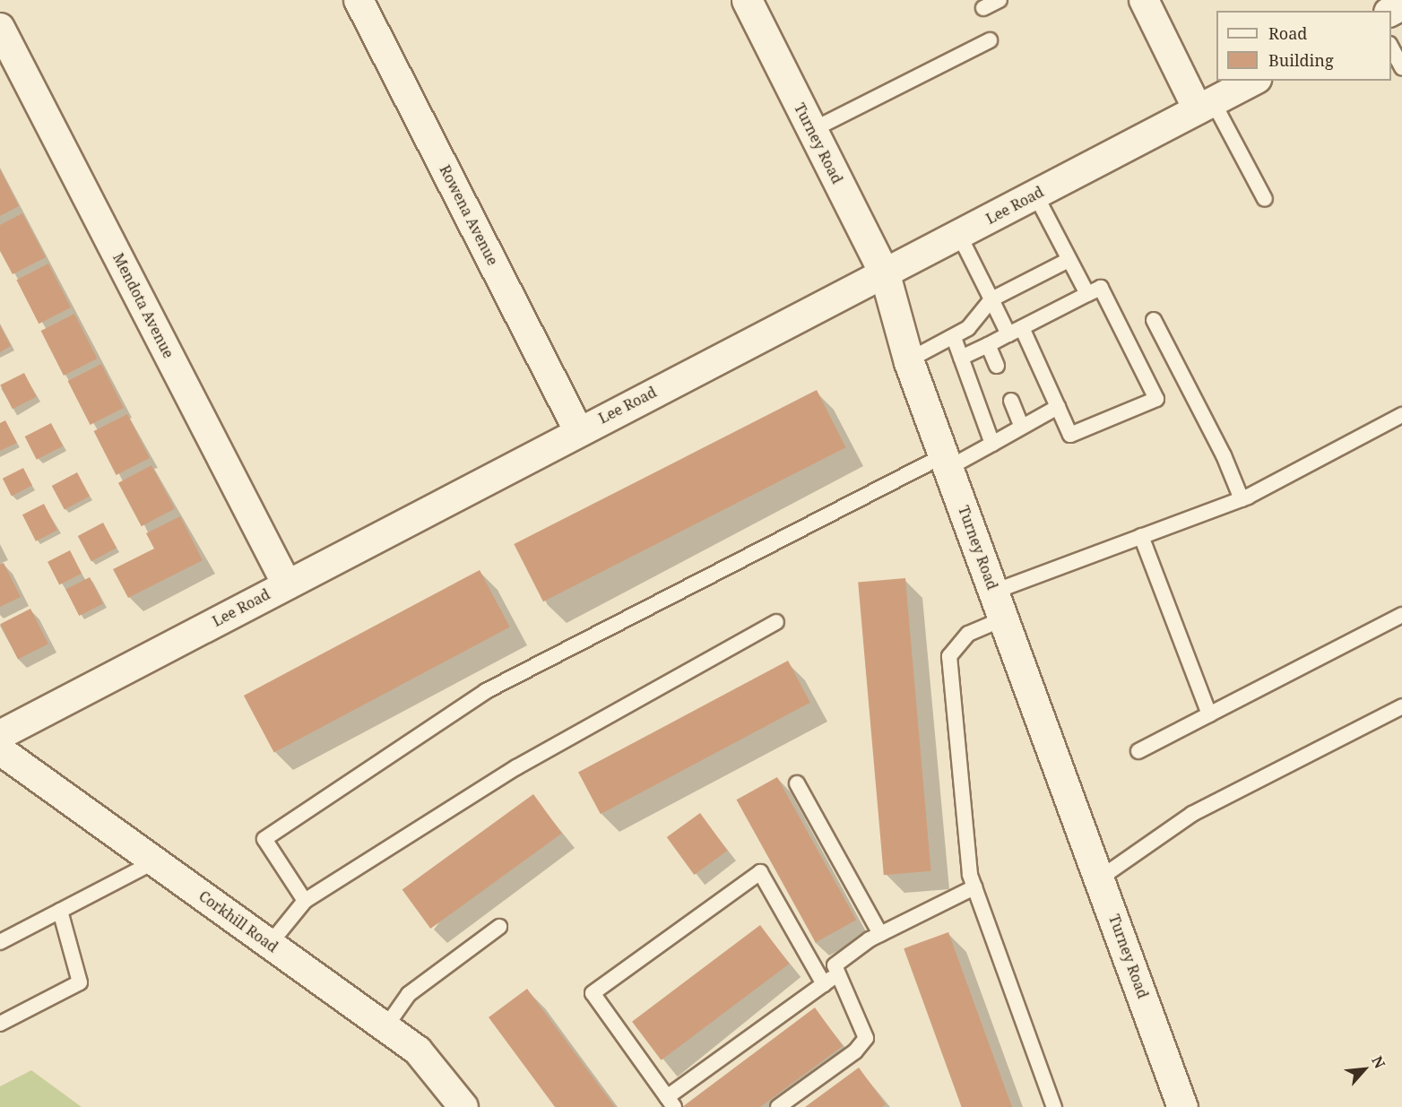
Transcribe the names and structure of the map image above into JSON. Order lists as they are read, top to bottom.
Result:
{
  "streets": {
    "street": [
      "Turney Road",
      "Lee Road",
      "Rowena Avenue",
      "Mendota Avenue",
      "Corkhill Road"
    ]
  },
  "crossings": [
    ["Turney Road", "Lee Road"],
    ["Lee Road", "Rowena Avenue"],
    ["Lee Road", "Mendota Avenue"]
  ],
  "legend": ["Road", "Building"],
  "north": "top right"
}
